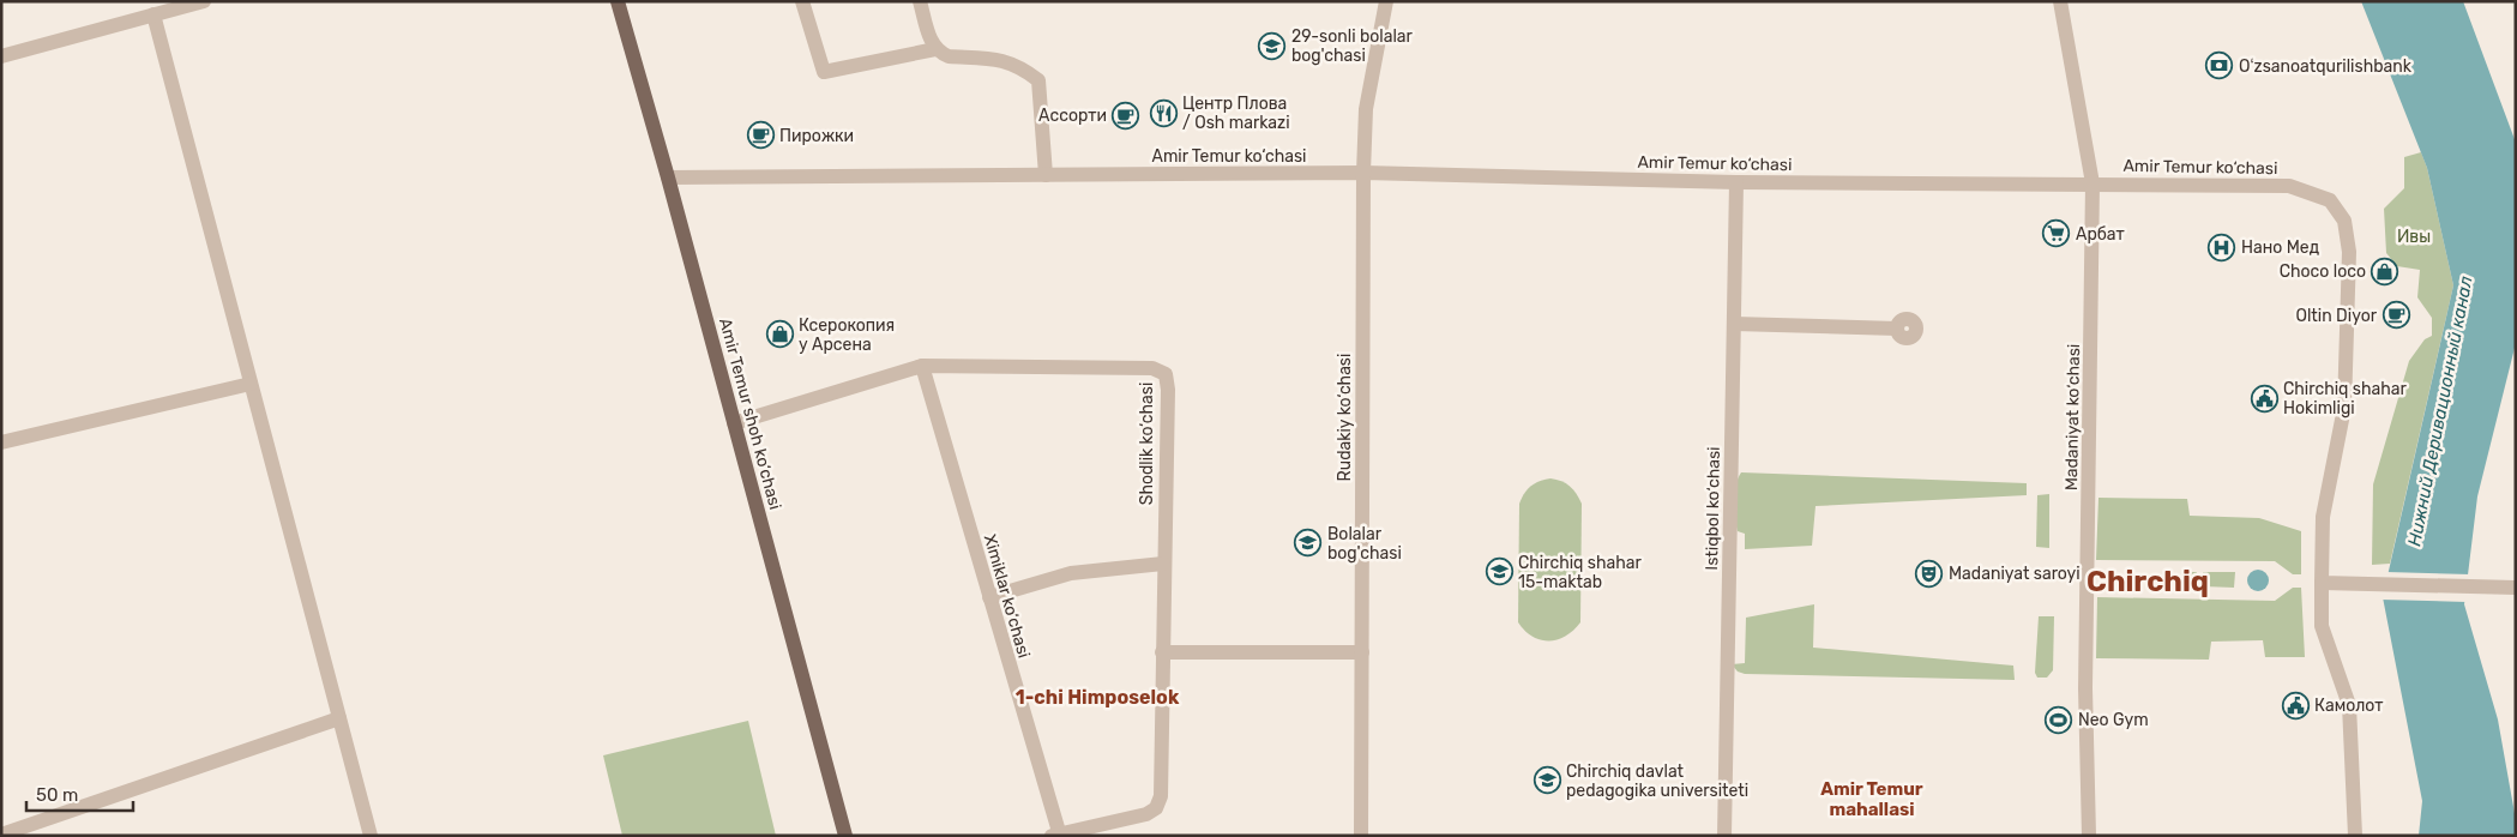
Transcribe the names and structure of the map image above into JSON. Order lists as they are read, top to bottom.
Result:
{
  "streets": {
    "main road": ["Amir Temur shoh ko‘chasi"],
    "street": [
      "Amir Temur ko‘chasi",
      "Rudakiy ko‘chasi",
      "Madaniyat ko‘chasi",
      "Shodlik ko‘chasi",
      "Istiqbol ko‘chasi",
      "Ximiklar ko‘chasi"
    ]
  },
  "crossings": [
    ["Amir Temur ko‘chasi", "Amir Temur shoh ko‘chasi"],
    ["Amir Temur ko‘chasi", "Rudakiy ko‘chasi"],
    ["Amir Temur ko‘chasi", "Madaniyat ko‘chasi"],
    ["Amir Temur ko‘chasi", "Istiqbol ko‘chasi"],
    ["Amir Temur shoh ko‘chasi", "Shodlik ko‘chasi"],
    ["Shodlik ko‘chasi", "Ximiklar ko‘chasi"]
  ],
  "districts": ["Chirchiq", "1-chi Himposelok", "Amir Temur mahallasi"],
  "water": ["Нижний Деривационный канал"],
  "parks": ["Ивы"],
  "places": {
    "school or university": [
      "29-sonli bolalar bog'chasi",
      "Bolalar bog'chasi",
      "Chirchiq shahar 15-maktab",
      "Chirchiq davlat pedagogika universiteti"
    ],
    "bank": ["Oʻzsanoatqurilishbank"],
    "restaurant": ["Центр Плова / Osh markazi"],
    "cafe": ["Ассорти", "Пирожки", "Oltin Diyor"],
    "supermarket": ["Арбат"],
    "hospital": ["Нано Мед"],
    "shop": ["Choco loco", "Ксерокопия у Арсена"],
    "public building": ["Chirchiq shahar Hokimligi", "Камолот"],
    "theatre": ["Madaniyat saroyi"],
    "sports": ["Neo Gym"]
  },
  "scale_bar": "50 m"
}
